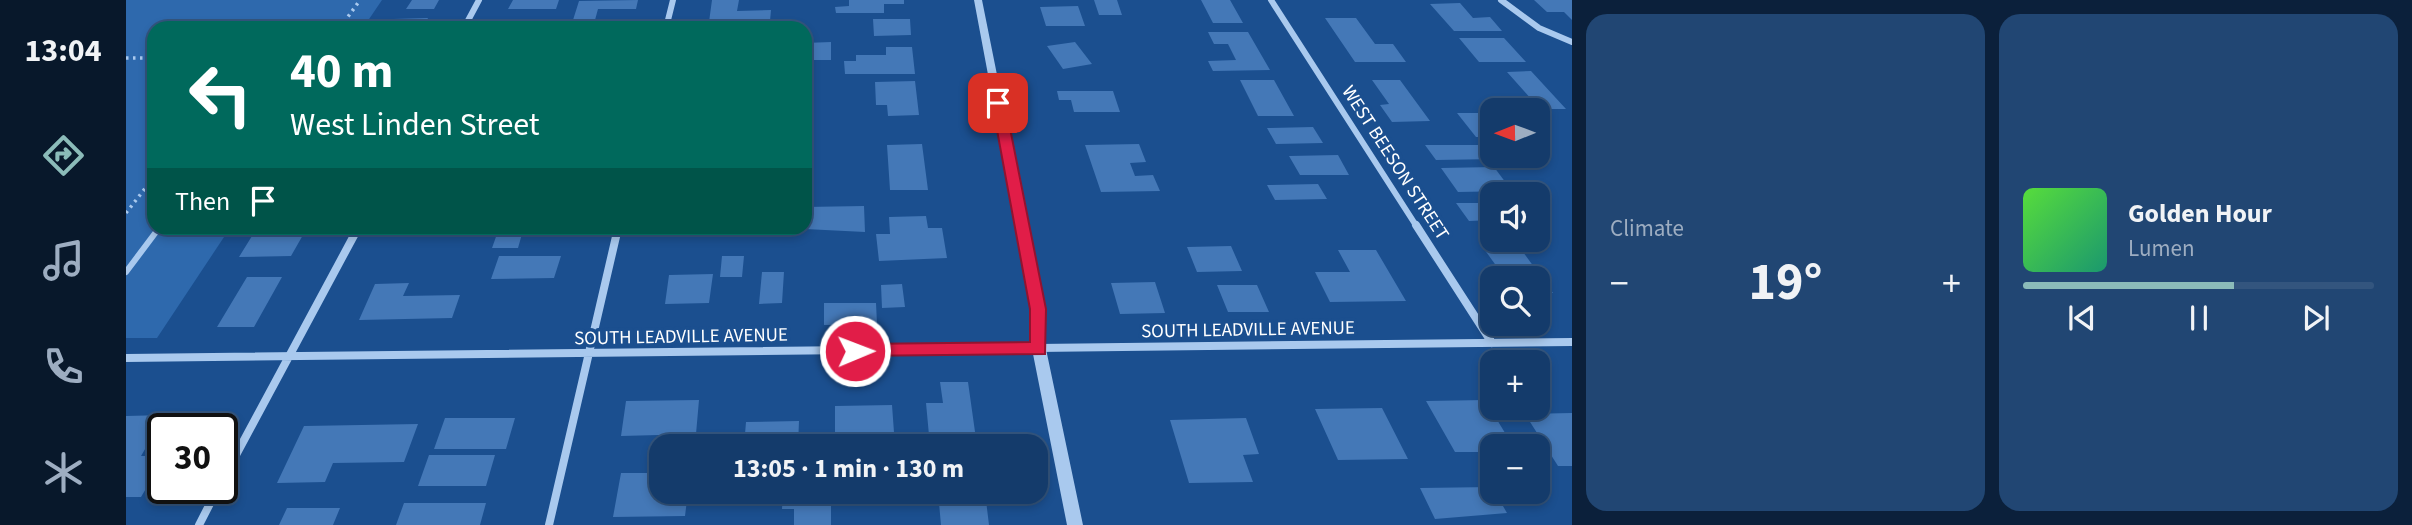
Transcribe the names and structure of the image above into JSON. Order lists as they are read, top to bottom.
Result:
{
  "streets": {
    "street": ["WEST BEESON STREET", "SOUTH LEADVILLE AVENUE"]
  },
  "crossings": [
    ["WEST BEESON STREET", "SOUTH LEADVILLE AVENUE"]
  ],
  "north": "left",
  "page": {
    "tabs": "13:04",
    "tile": "Climate",
    "turn": ["40 m", "West Linden Street"],
    "map_buttons": ["+", "−"],
    "then": "Then",
    "song": ["Golden Hour", "Lumen"],
    "heat": ["−", "19°", "+"],
    "limit": "30",
    "trip": "13:05 · 1 min · 130 m"
  }
}
